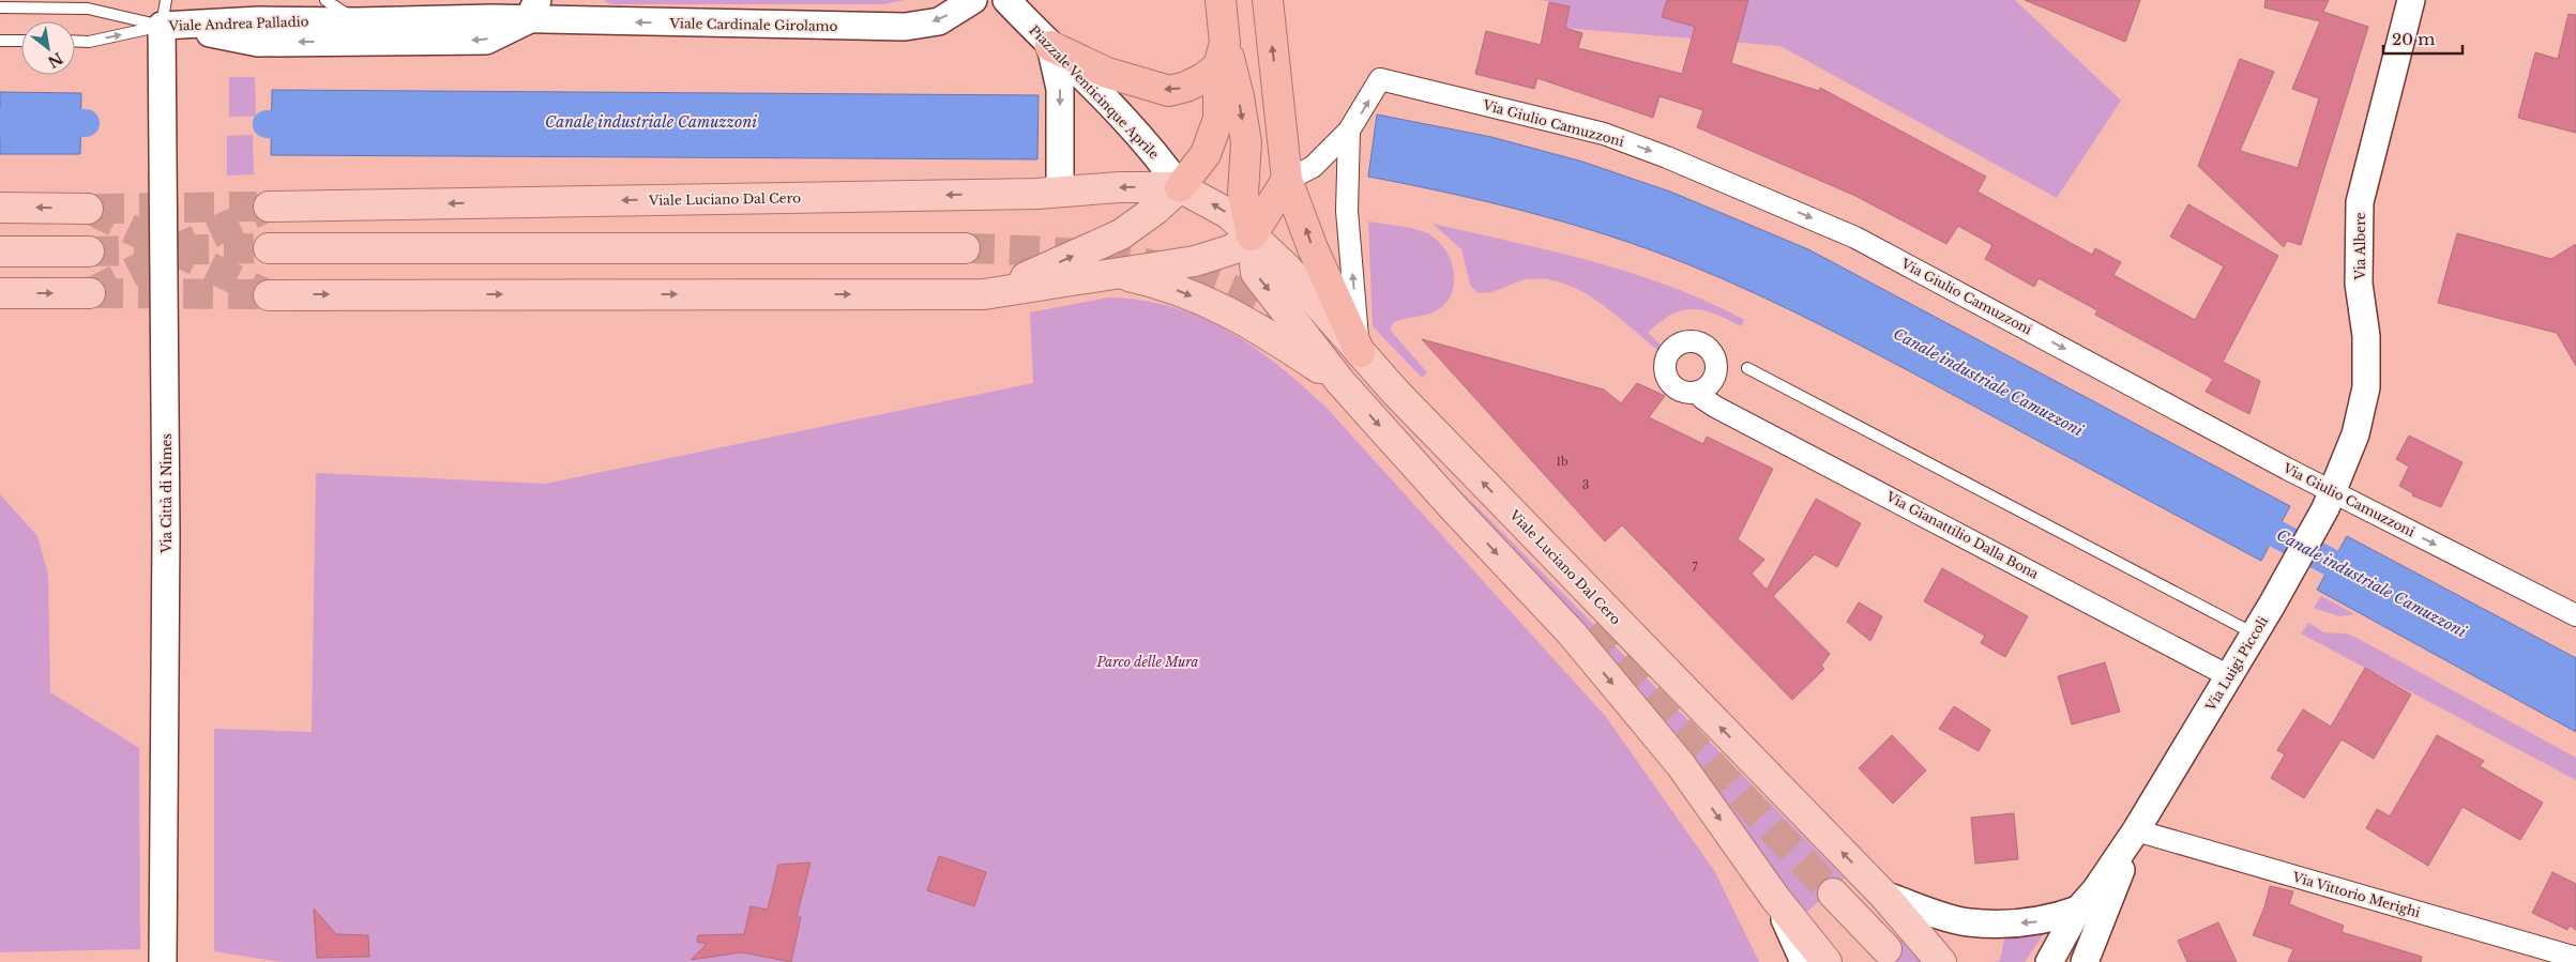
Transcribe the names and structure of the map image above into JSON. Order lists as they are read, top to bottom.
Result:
{
  "streets": {
    "main road": ["Viale Luciano Dal Cero"],
    "street": [
      "Viale Andrea Palladio",
      "Viale Cardinale Girolamo",
      "Piazzale Venticinque Aprile",
      "Via Giulio Camuzzoni",
      "Via Albere",
      "Via Città di Nimes",
      "Via Gianattilio Dalla Bona",
      "Via Luigi Piccoli",
      "Via Vittorio Merighi"
    ]
  },
  "crossings": [
    ["Viale Andrea Palladio", "Viale Cardinale Girolamo"],
    ["Viale Andrea Palladio", "Via Città di Nimes"],
    ["Piazzale Venticinque Aprile", "Viale Luciano Dal Cero"],
    ["Via Giulio Camuzzoni", "Viale Luciano Dal Cero"],
    ["Via Giulio Camuzzoni", "Via Albere"],
    ["Via Giulio Camuzzoni", "Via Luigi Piccoli"],
    ["Viale Luciano Dal Cero", "Via Luigi Piccoli"],
    ["Via Albere", "Via Luigi Piccoli"],
    ["Via Gianattilio Dalla Bona", "Via Luigi Piccoli"],
    ["Via Luigi Piccoli", "Via Vittorio Merighi"]
  ],
  "one_way": ["Viale Cardinale Girolamo"],
  "water": ["Canale industriale Camuzzoni"],
  "parks": ["Parco delle Mura"],
  "house_numbers": ["1b", "3", "7"],
  "scale_bar": "20 m",
  "north": "bottom right"
}
